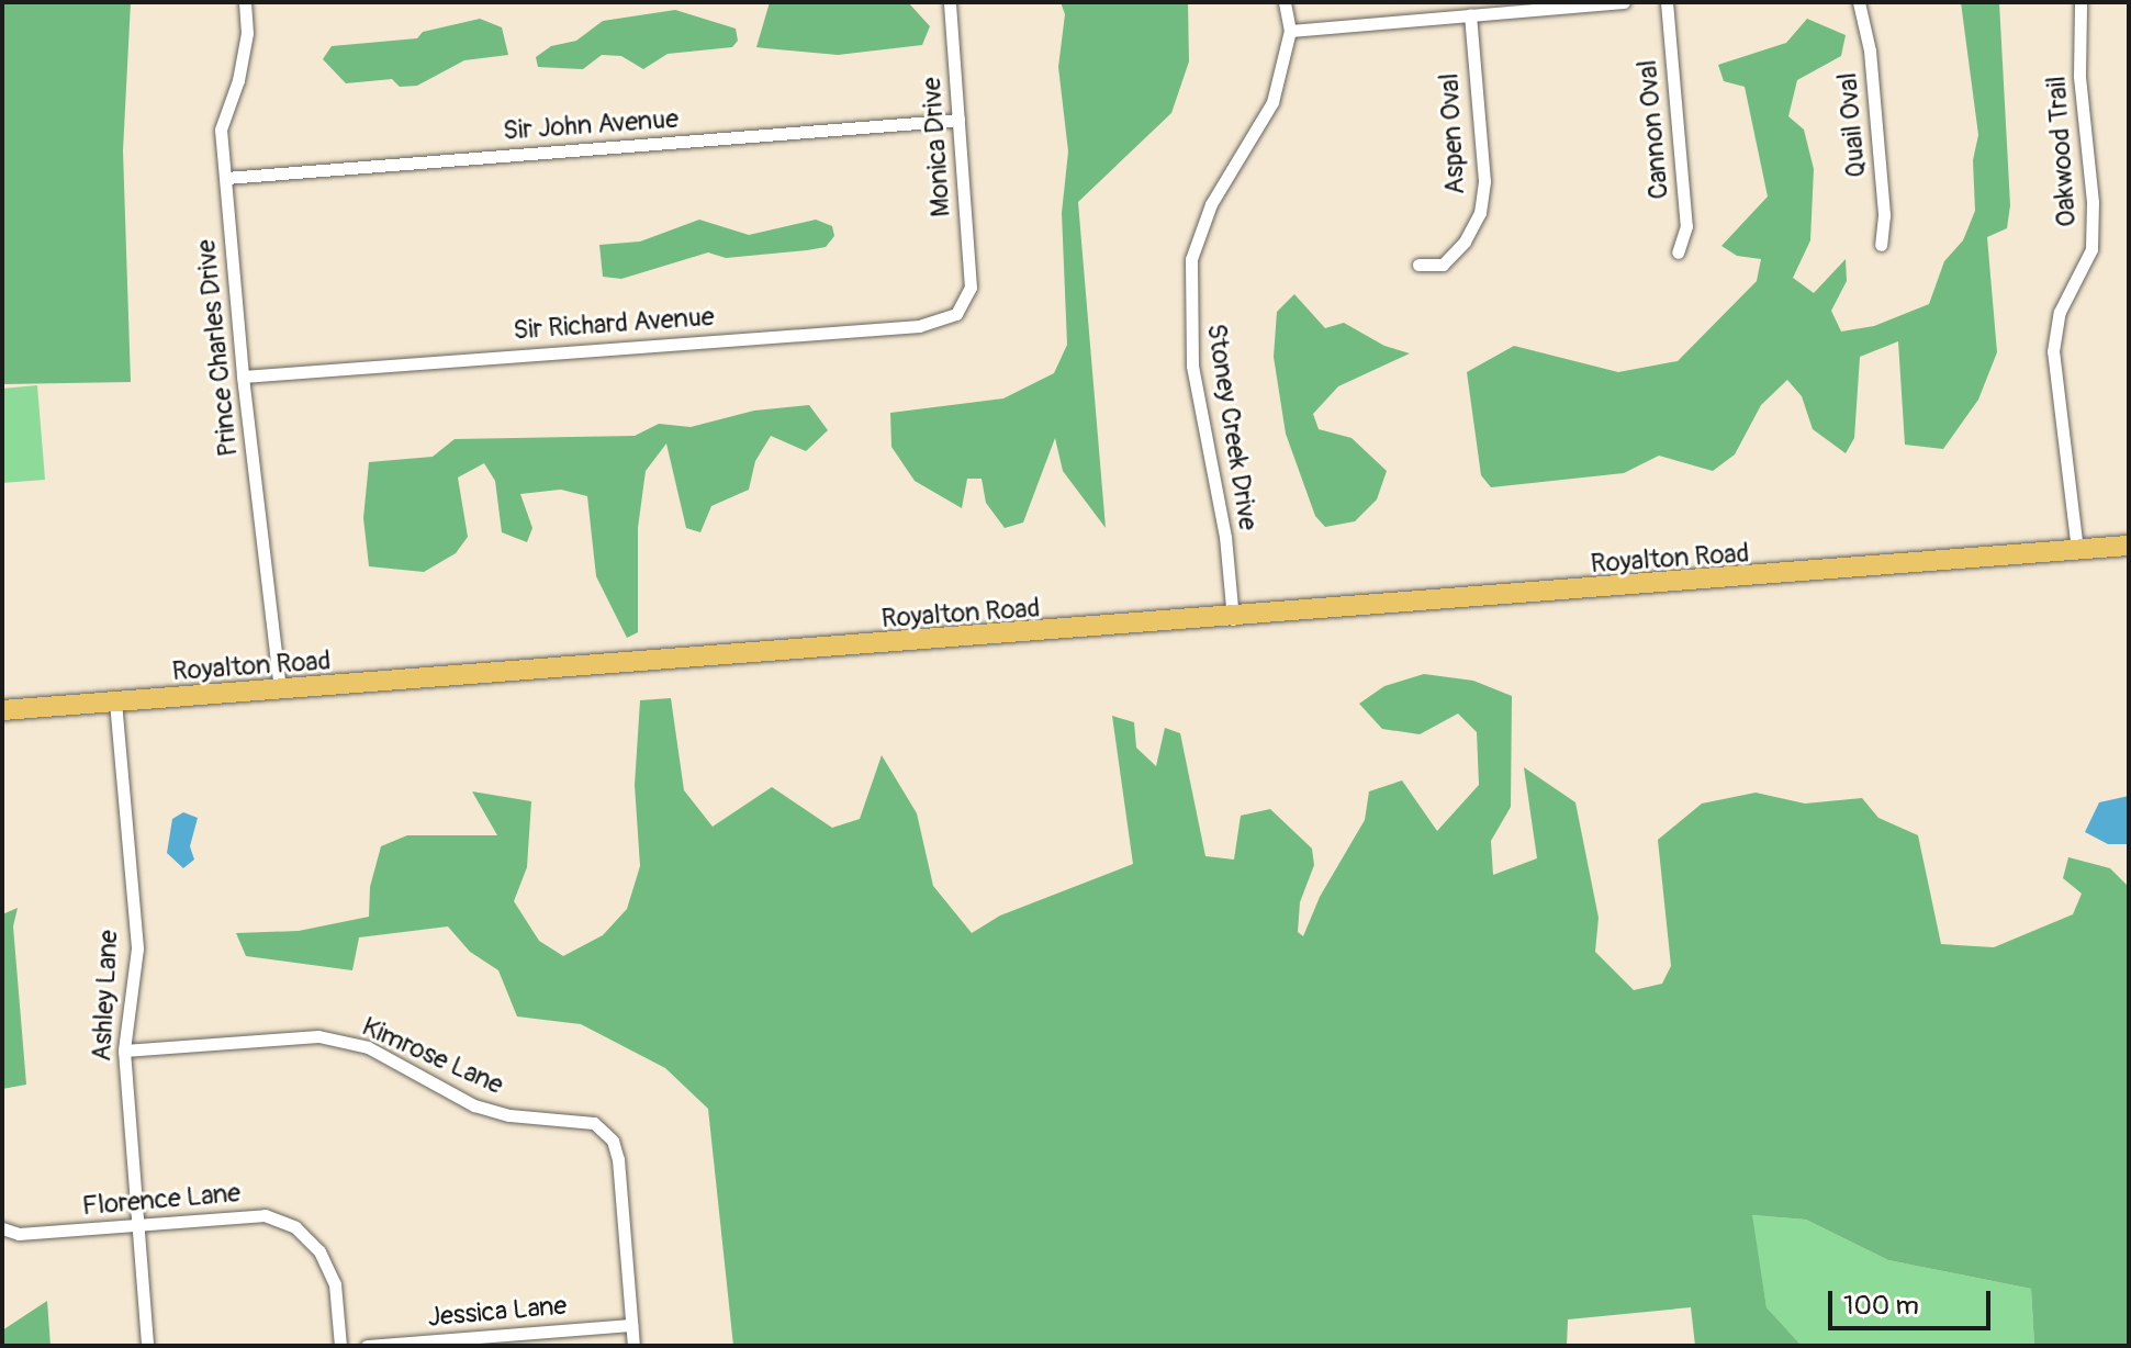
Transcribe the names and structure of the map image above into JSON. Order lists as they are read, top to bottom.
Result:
{
  "streets": {
    "main road": ["Royalton Road"],
    "street": [
      "Sir John Avenue",
      "Quail Oval",
      "Cannon Oval",
      "Aspen Oval",
      "Monica Drive",
      "Oakwood Trail",
      "Sir Richard Avenue",
      "Prince Charles Drive",
      "Stoney Creek Drive",
      "Ashley Lane",
      "Kimrose Lane",
      "Florence Lane",
      "Jessica Lane"
    ]
  },
  "crossings": [
    ["Sir John Avenue", "Monica Drive"],
    ["Sir John Avenue", "Prince Charles Drive"],
    ["Monica Drive", "Sir Richard Avenue"],
    ["Oakwood Trail", "Royalton Road"],
    ["Sir Richard Avenue", "Prince Charles Drive"],
    ["Prince Charles Drive", "Royalton Road"],
    ["Stoney Creek Drive", "Royalton Road"],
    ["Royalton Road", "Ashley Lane"],
    ["Ashley Lane", "Kimrose Lane"],
    ["Ashley Lane", "Florence Lane"],
    ["Kimrose Lane", "Jessica Lane"]
  ],
  "scale_bar": "100 m"
}
